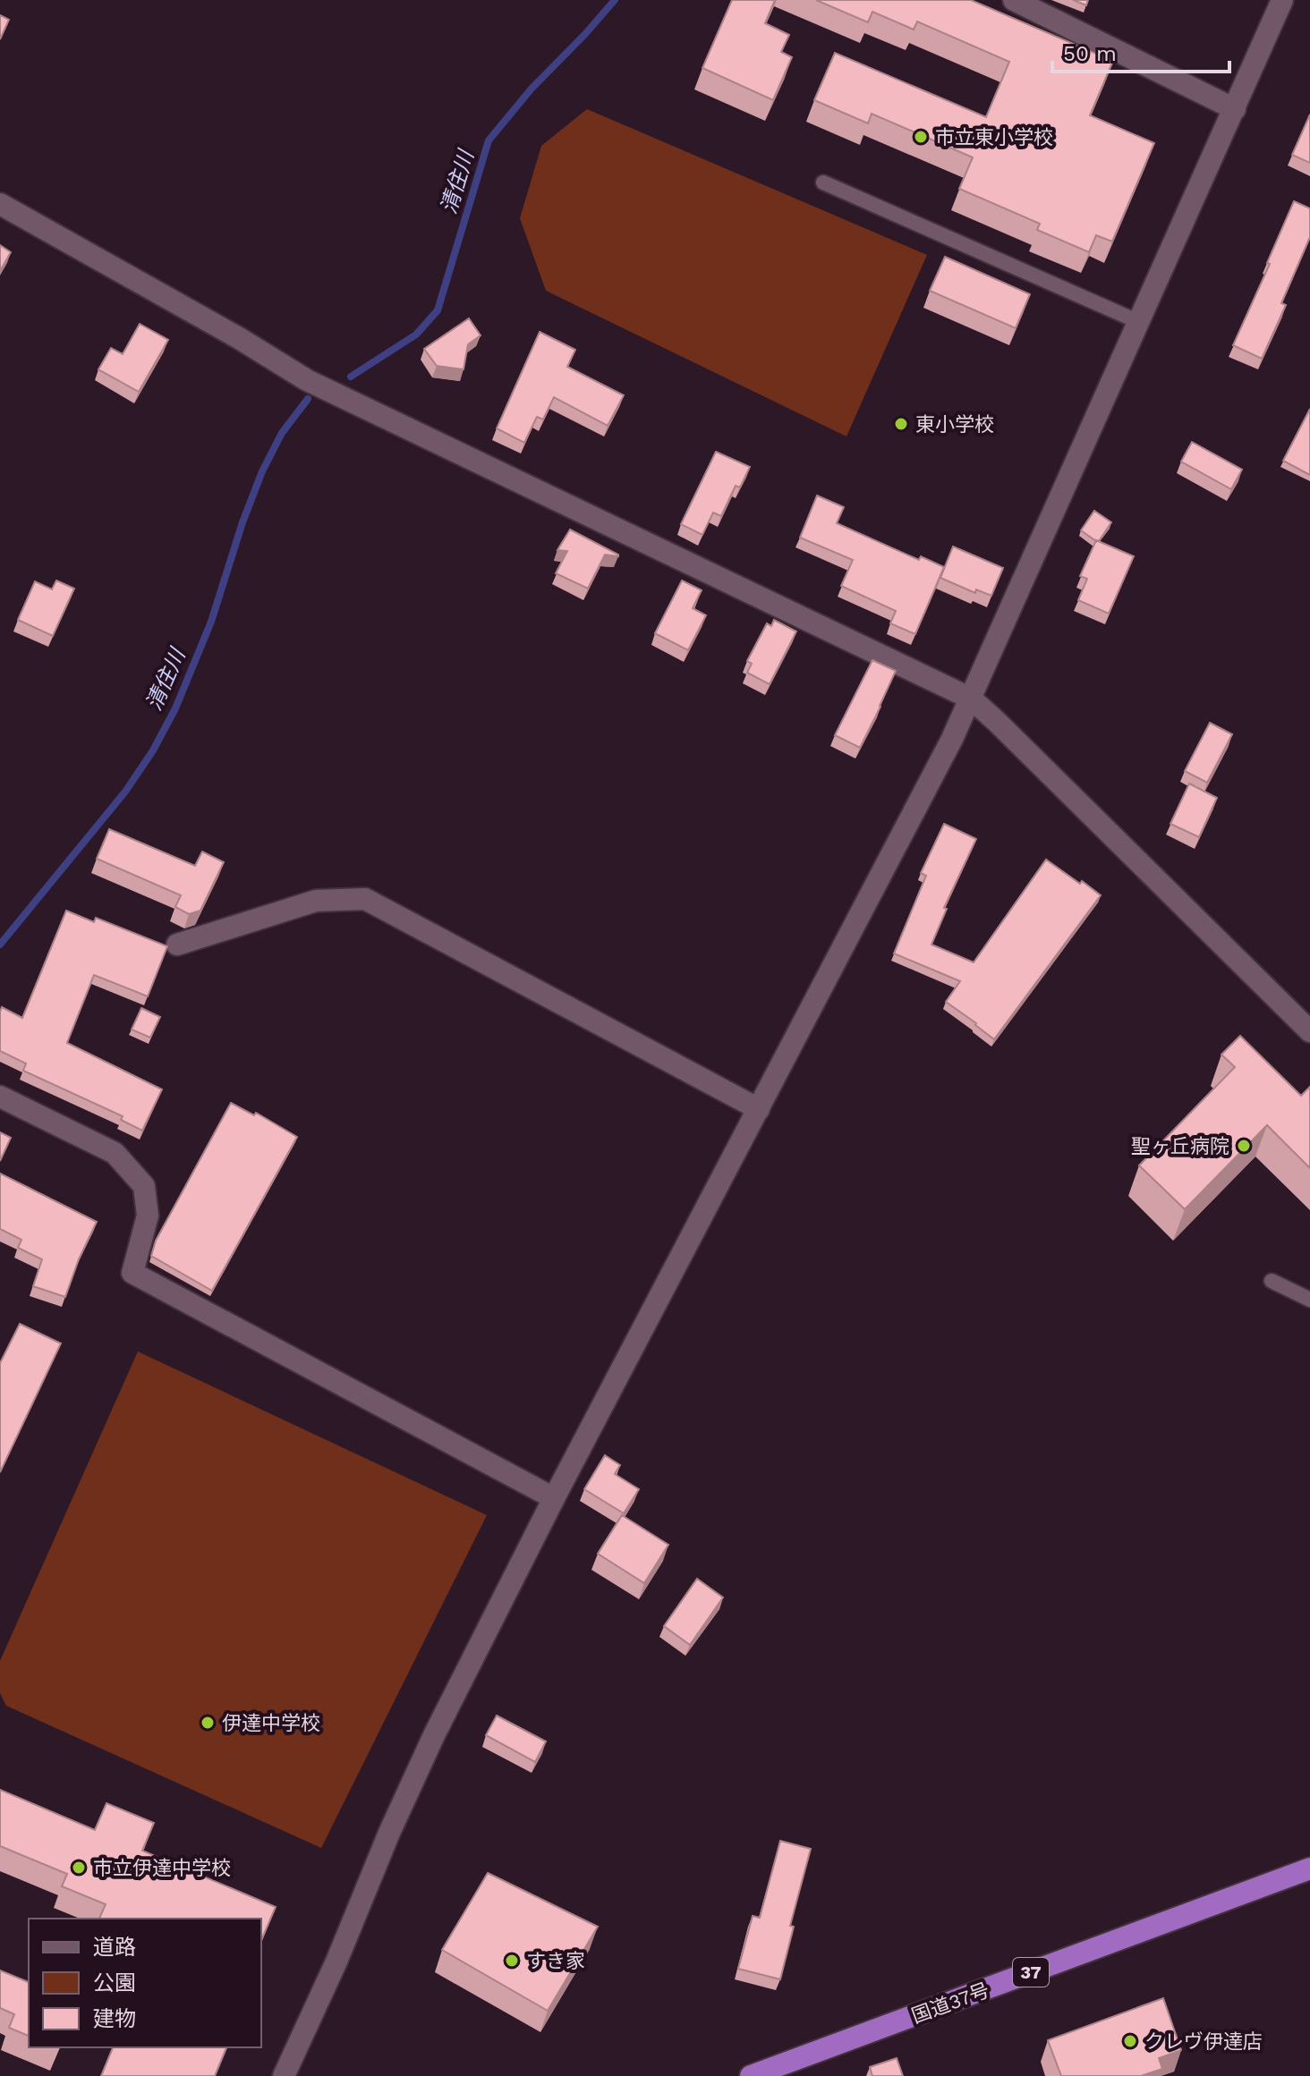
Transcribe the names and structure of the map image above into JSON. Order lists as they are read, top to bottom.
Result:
{
  "streets": {
    "highway": ["37", "国道37号"]
  },
  "water": ["清住川"],
  "places": [
    "市立東小学校",
    "東小学校",
    "聖ヶ丘病院",
    "伊達中学校",
    "市立伊達中学校",
    "すき家",
    "クレヴ伊達店"
  ],
  "legend": ["道路", "公園", "建物"],
  "scale_bar": "50 m"
}
